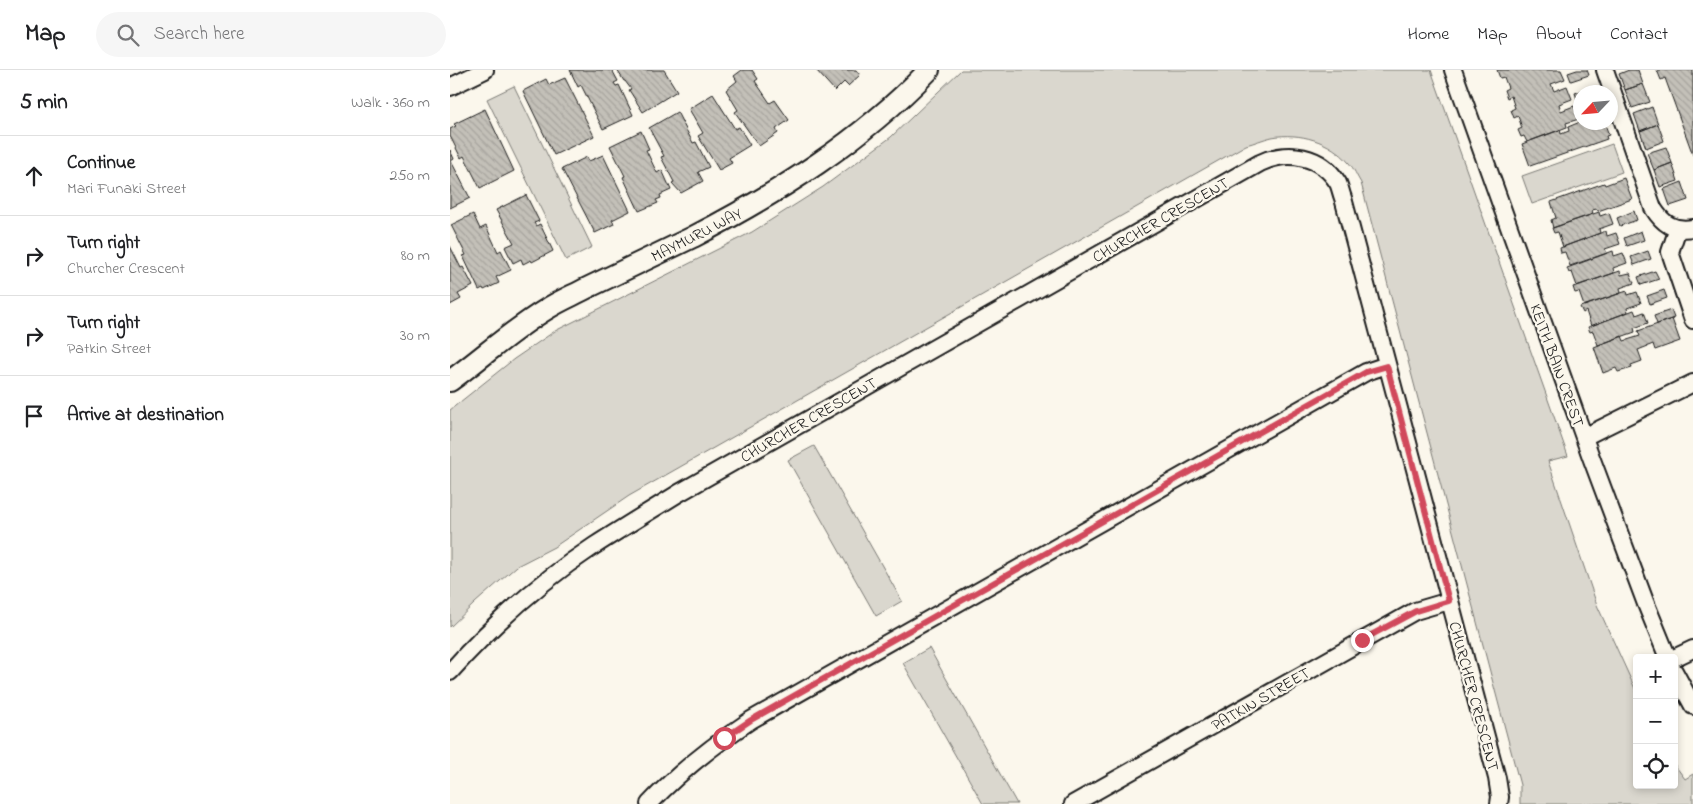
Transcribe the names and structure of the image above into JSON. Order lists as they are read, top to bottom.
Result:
{
  "streets": {
    "street": [
      "CHURCHER CRESCENT",
      "MAYMURU WAY",
      "KEITH BAIN CREST",
      "PATKIN STREET"
    ]
  },
  "crossings": [
    ["CHURCHER CRESCENT", "PATKIN STREET"]
  ],
  "north": "bottom left",
  "page": {
    "header": "Map",
    "search": "Search here",
    "nav": [
      "Home",
      "Map",
      "About",
      "Contact"
    ],
    "heading": ["5 min", "Walk · 360 m"],
    "list": [
      ["Continue", "Mari Funaki Street", "250 m"],
      ["Turn right", "Churcher Crescent", "80 m"],
      ["Turn right", "Patkin Street", "30 m"],
      "Arrive at destination"
    ],
    "map_buttons": ["+", "−"]
  }
}
